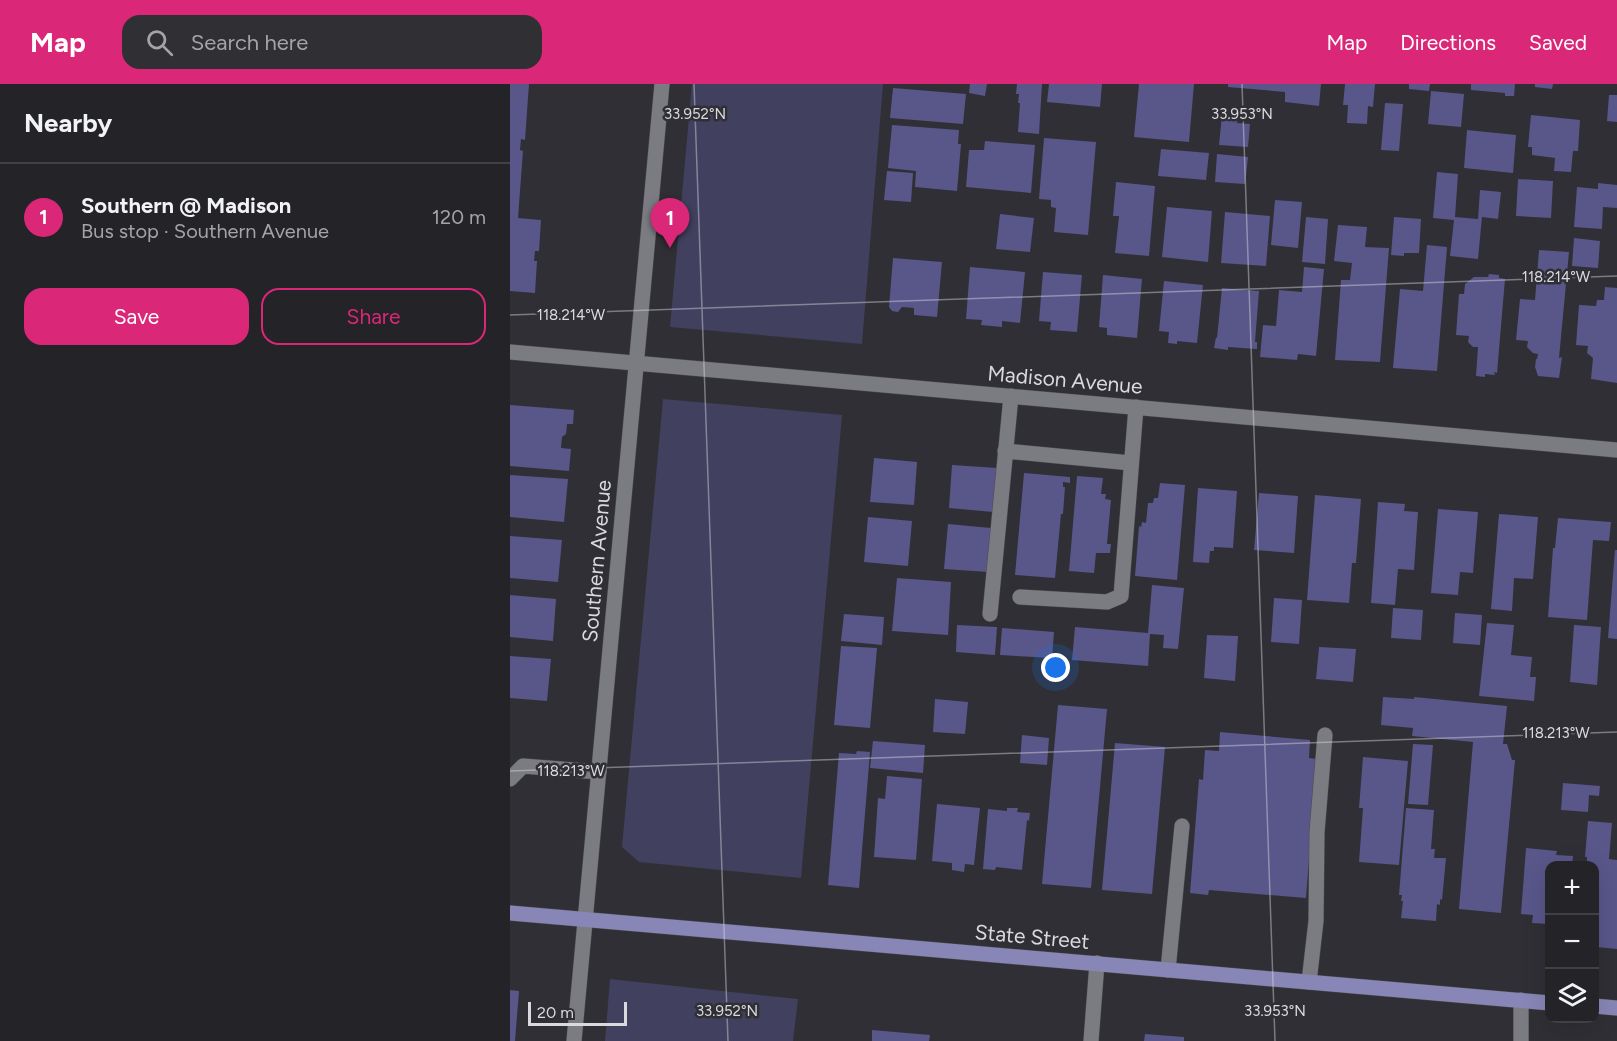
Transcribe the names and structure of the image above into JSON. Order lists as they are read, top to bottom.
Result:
{
  "streets": {
    "main road": ["State Street"],
    "street": ["Madison Avenue", "Southern Avenue"]
  },
  "crossings": [
    ["Madison Avenue", "Southern Avenue"],
    ["Southern Avenue", "State Street"]
  ],
  "scale_bar": "20 m",
  "page": {
    "header": "Map",
    "search": "Search here",
    "nav": ["Map", "Directions", "Saved"],
    "heading": "Nearby",
    "list": [
      {
        "mark": "1",
        "name": "Southern @ Madison",
        "note": "Bus stop · Southern Avenue",
        "value": "120 m"
      }
    ],
    "pins": "1",
    "buttons": ["Save", "Share"],
    "map_buttons": ["+", "−"],
    "scale": "20 m"
  },
  "coordinates": [
    "33.952°N",
    "33.953°N",
    "118.214°W",
    "118.213°W"
  ]
}
